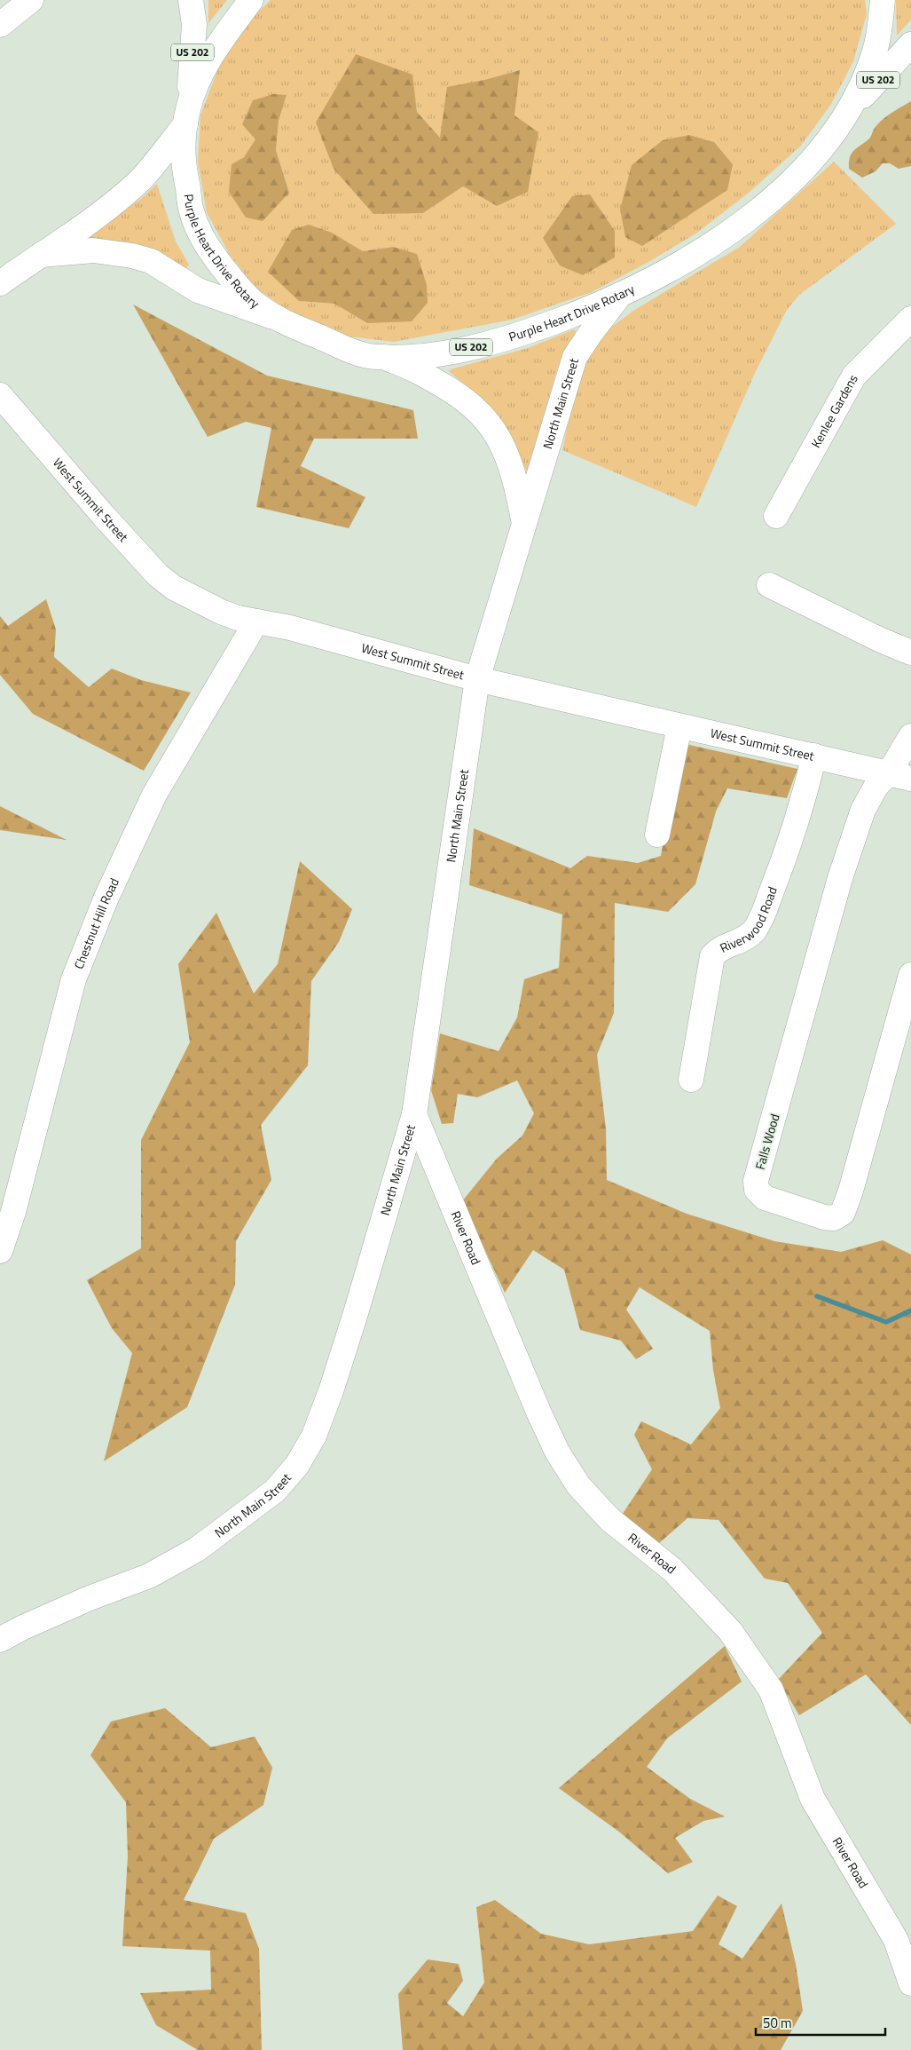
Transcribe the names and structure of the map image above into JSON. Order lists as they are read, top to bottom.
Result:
{
  "streets": {
    "street": [
      "US 202",
      "Purple Heart Drive Rotary",
      "North Main Street",
      "Kenlee Gardens",
      "West Summit Street",
      "Riverwood Road",
      "Chestnut Hill Road",
      "Falls Wood",
      "River Road"
    ]
  },
  "crossings": [
    ["US 202", "Purple Heart Drive Rotary"],
    ["Purple Heart Drive Rotary", "North Main Street"],
    ["North Main Street", "West Summit Street"],
    ["North Main Street", "River Road"],
    ["West Summit Street", "Riverwood Road"],
    ["West Summit Street", "Chestnut Hill Road"],
    ["West Summit Street", "Falls Wood"]
  ],
  "scale_bar": "50 m"
}
